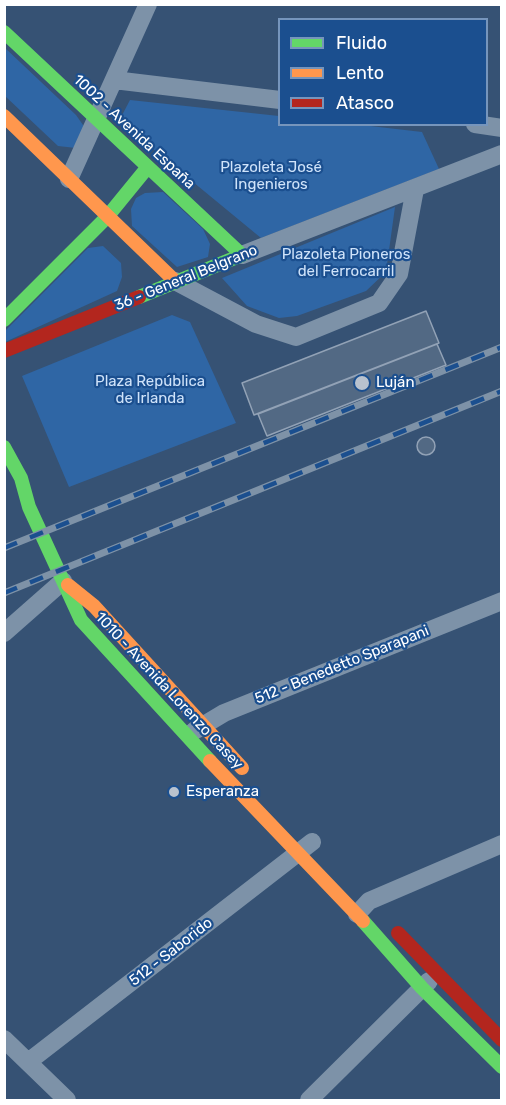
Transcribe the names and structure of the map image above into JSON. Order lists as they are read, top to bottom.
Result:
{
  "streets": {
    "main road": ["1002 - Avenida España", "36 - General Belgrano", "1010 - Avenida Lorenzo Casey"],
    "street": ["512 - Benedetto Sparapani", "512 - Saborido"]
  },
  "crossings": [
    ["1002 - Avenida España", "36 - General Belgrano"],
    ["512 - Benedetto Sparapani", "1010 - Avenida Lorenzo Casey"],
    ["1010 - Avenida Lorenzo Casey", "512 - Saborido"]
  ],
  "parks": ["Plazoleta José Ingenieros", "Plazoleta Pioneros del Ferrocarril", "Plaza República de Irlanda"],
  "places": ["Luján", "Esperanza"],
  "legend": ["Fluido", "Lento", "Atasco"]
}
